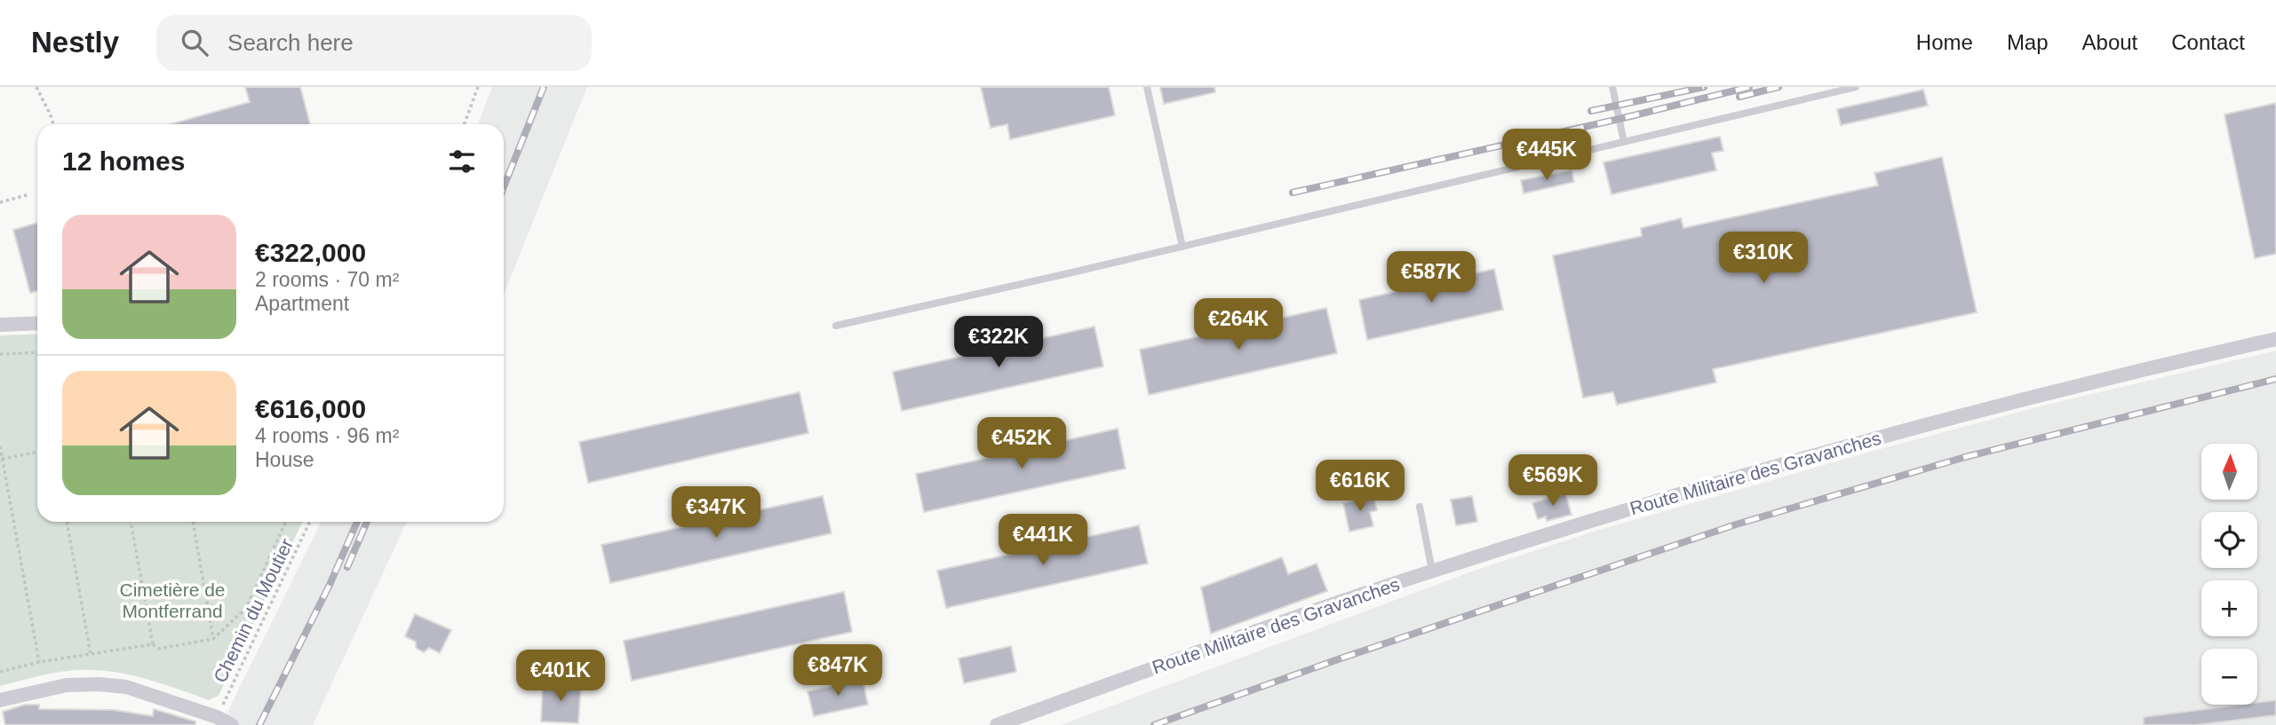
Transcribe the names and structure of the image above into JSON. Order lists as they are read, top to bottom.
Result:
{
  "streets": {
    "street": ["Route Militaire des Gravanches"],
    "path": ["Chemin du Moutier"]
  },
  "parks": ["Cimetière de Montferrand"],
  "north": "top",
  "page": {
    "header": "Nestly",
    "search": "Search here",
    "nav": [
      "Home",
      "Map",
      "About",
      "Contact"
    ],
    "heading": "12 homes",
    "price": [
      "€445K",
      "€310K",
      "€587K",
      "€264K",
      "€322K",
      "€452K",
      "€569K",
      "€616K",
      "€347K",
      "€441K",
      "€847K",
      "€401K"
    ],
    "list": [
      {
        "name": "€322,000",
        "note": "2 rooms · 70 m² · Apartment"
      },
      {
        "name": "€616,000",
        "note": "4 rooms · 96 m² · House"
      }
    ],
    "map_buttons": ["+", "−"]
  }
}
